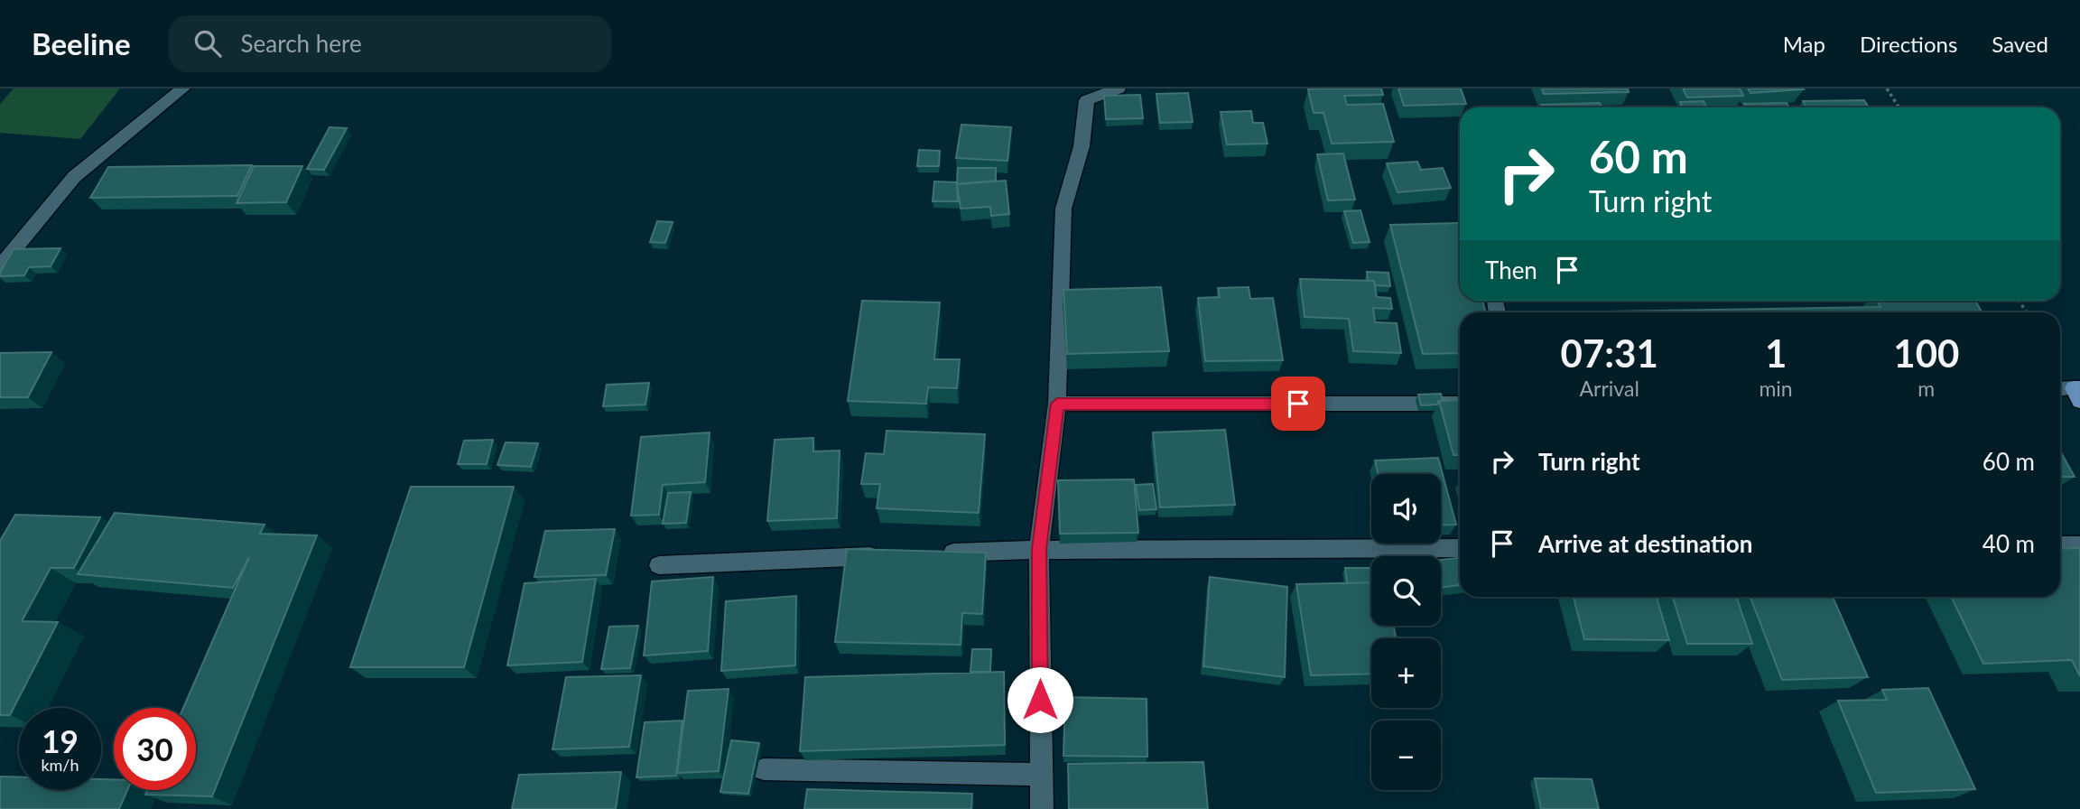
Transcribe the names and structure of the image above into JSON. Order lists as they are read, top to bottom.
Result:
{
  "page": {
    "header": "Beeline",
    "search": "Search here",
    "nav": ["Map", "Directions", "Saved"],
    "turn": ["60 m", "Turn right"],
    "then": "Then",
    "eta": [
      "07:31",
      "Arrival",
      "1",
      "min",
      "100",
      "m"
    ],
    "list": [
      {
        "name": "Turn right",
        "value": "60 m"
      },
      {
        "name": "Arrive at destination",
        "value": "40 m"
      }
    ],
    "map_buttons": ["+", "−"],
    "speed": "19 km/h",
    "limit": "30"
  }
}
